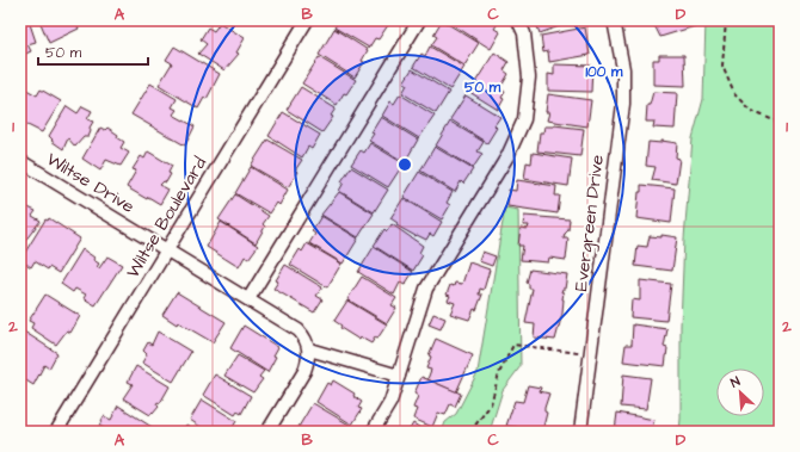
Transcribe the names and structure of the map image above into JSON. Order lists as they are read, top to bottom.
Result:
{
  "streets": {
    "street": ["Wiltse Drive", "Wiltse Boulevard", "Evergreen Drive"]
  },
  "crossings": [
    ["Wiltse Drive", "Wiltse Boulevard"]
  ],
  "scale_bar": "50 m",
  "north": "top left",
  "grid": {
    "columns": [
      "A",
      "B",
      "C",
      "D"
    ],
    "rows": ["1", "2"]
  },
  "rings": ["100 m", "50 m"]
}
